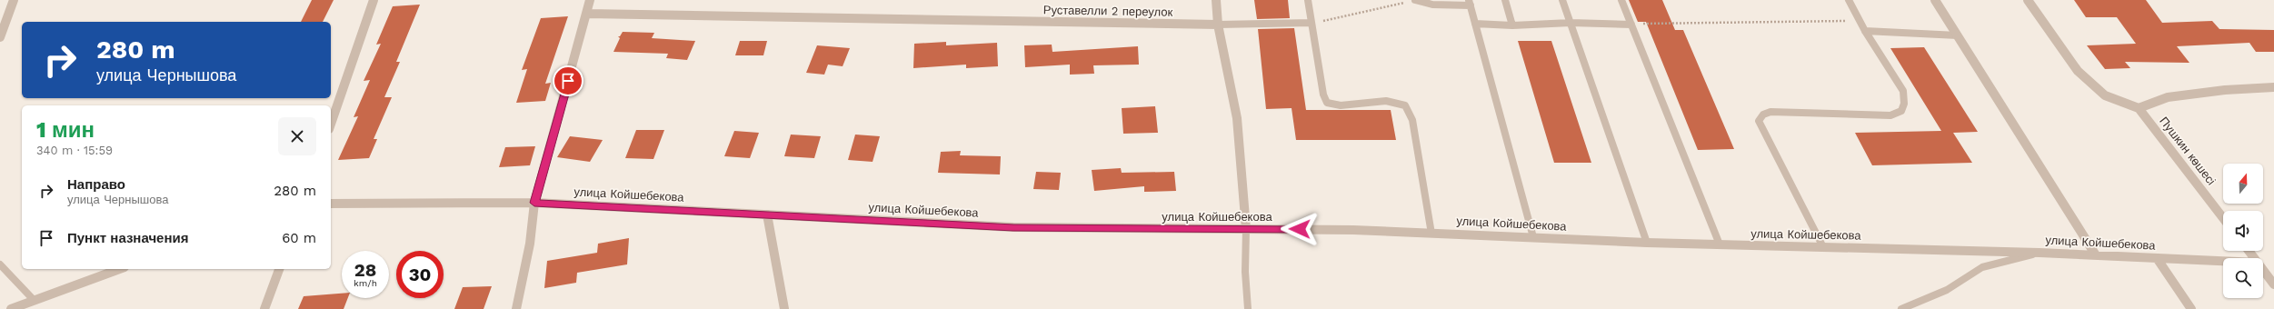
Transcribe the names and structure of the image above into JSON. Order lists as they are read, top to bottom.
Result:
{
  "streets": {
    "street": ["Руставелли 2 переулок", "Пушкин көшесі", "улица Койшебекова"]
  },
  "north": "top",
  "page": {
    "turn": ["280 m", "улица Чернышова"],
    "heading": ["1 мин", "340 m · 15:59"],
    "list": [
      {
        "name": "Направо",
        "note": "улица Чернышова",
        "value": "280 m"
      },
      {
        "name": "Пункт назначения",
        "value": "60 m"
      }
    ],
    "speed": "28 km/h",
    "limit": "30"
  }
}
